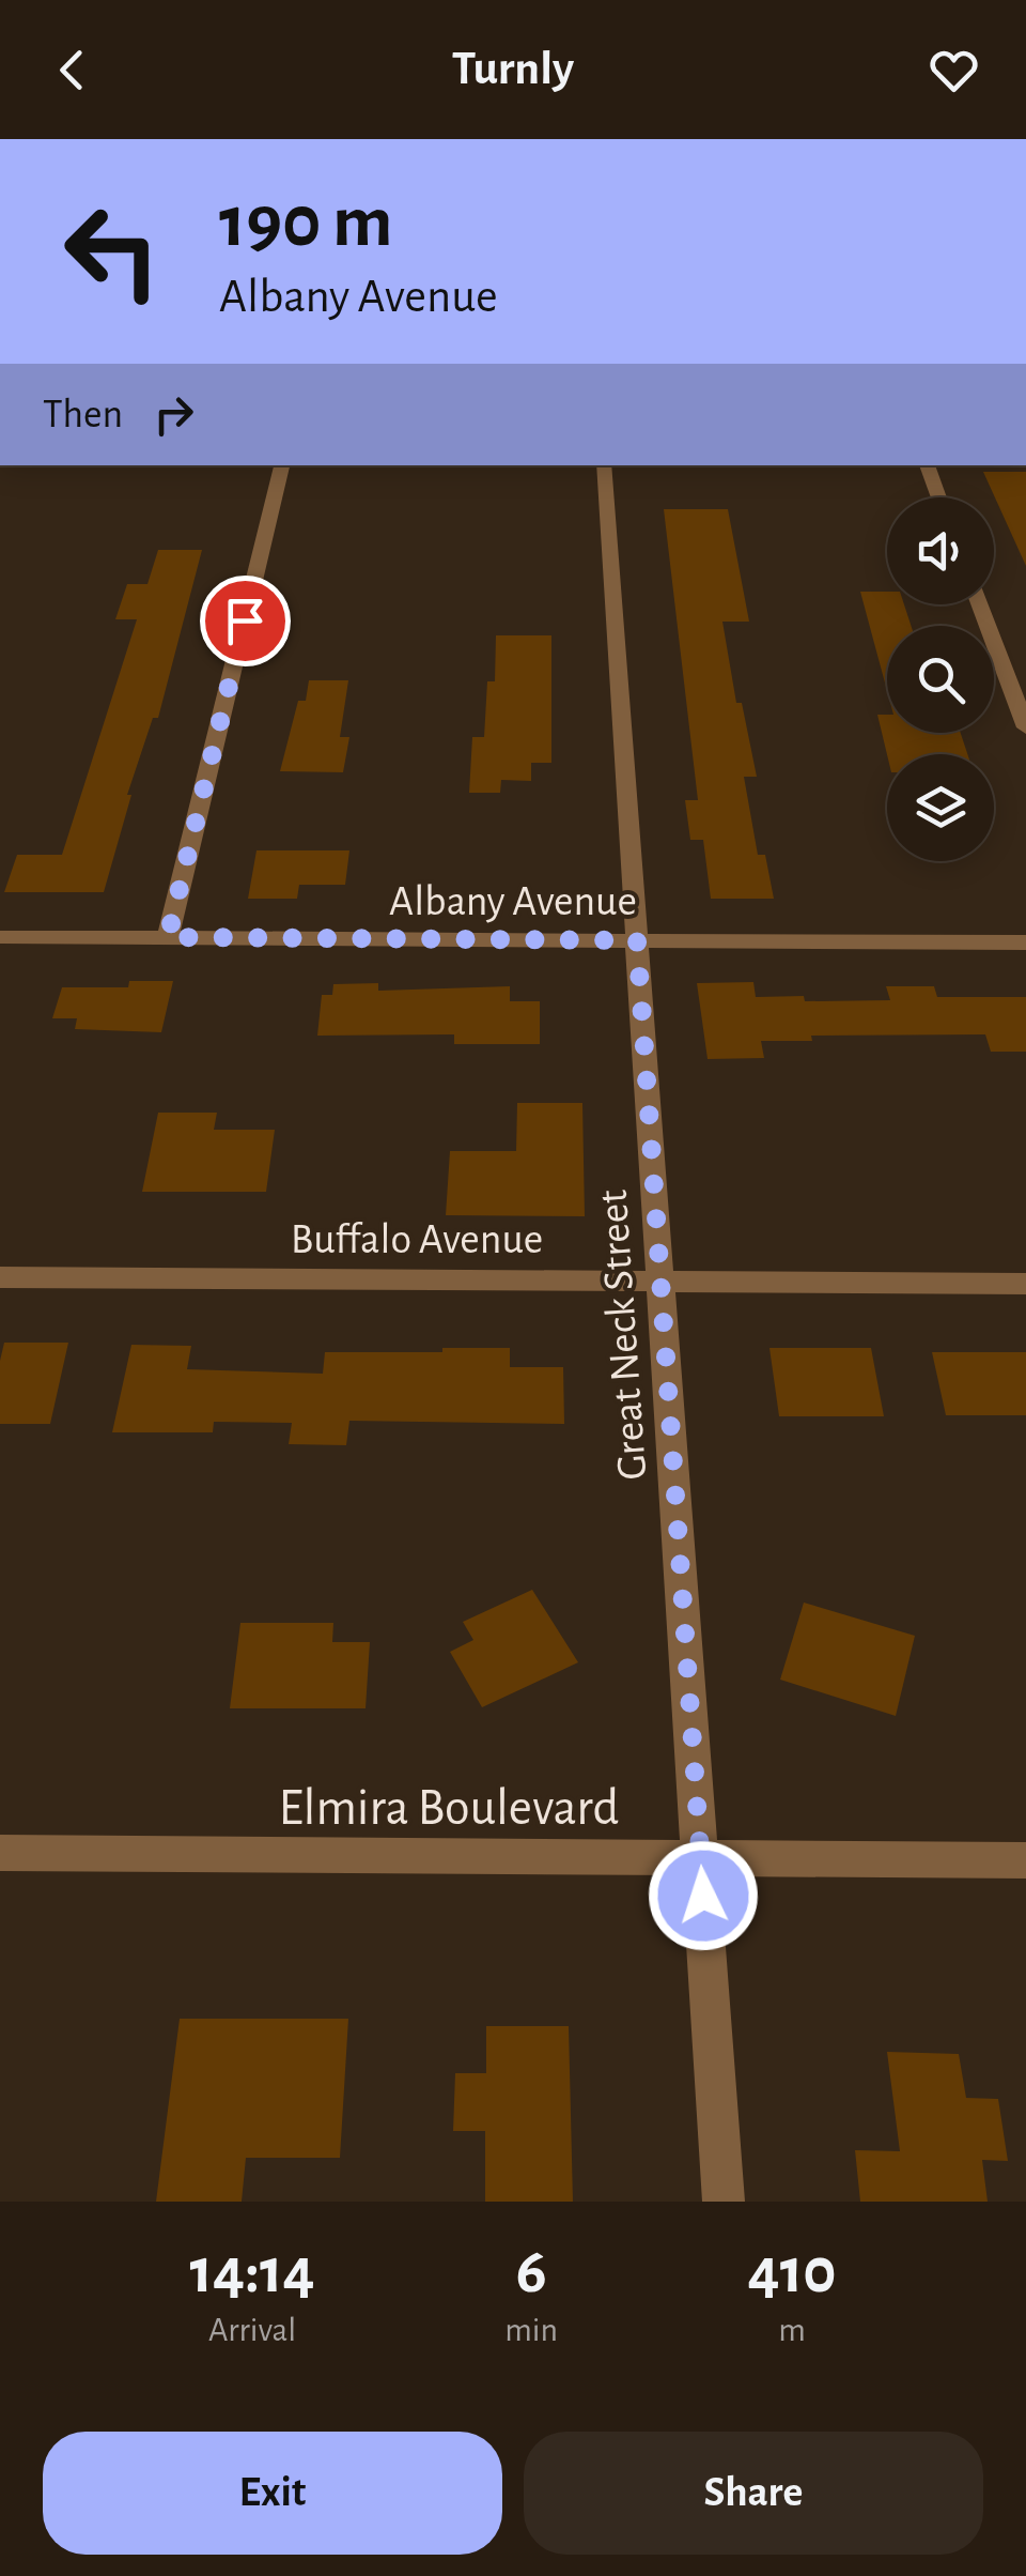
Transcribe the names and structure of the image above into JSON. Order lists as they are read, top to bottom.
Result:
{
  "streets": {
    "street": [
      "Albany Avenue",
      "Buffalo Avenue",
      "Great Neck Street",
      "Elmira Boulevard"
    ]
  },
  "crossings": [
    ["Albany Avenue", "Great Neck Street"],
    ["Buffalo Avenue", "Great Neck Street"],
    ["Great Neck Street", "Elmira Boulevard"]
  ],
  "page": {
    "header": "Turnly",
    "turn": ["190 m", "Albany Avenue"],
    "then": "Then",
    "eta": [
      "14:14",
      "Arrival",
      "6",
      "min",
      "410",
      "m"
    ],
    "buttons": ["Exit", "Share"]
  }
}
